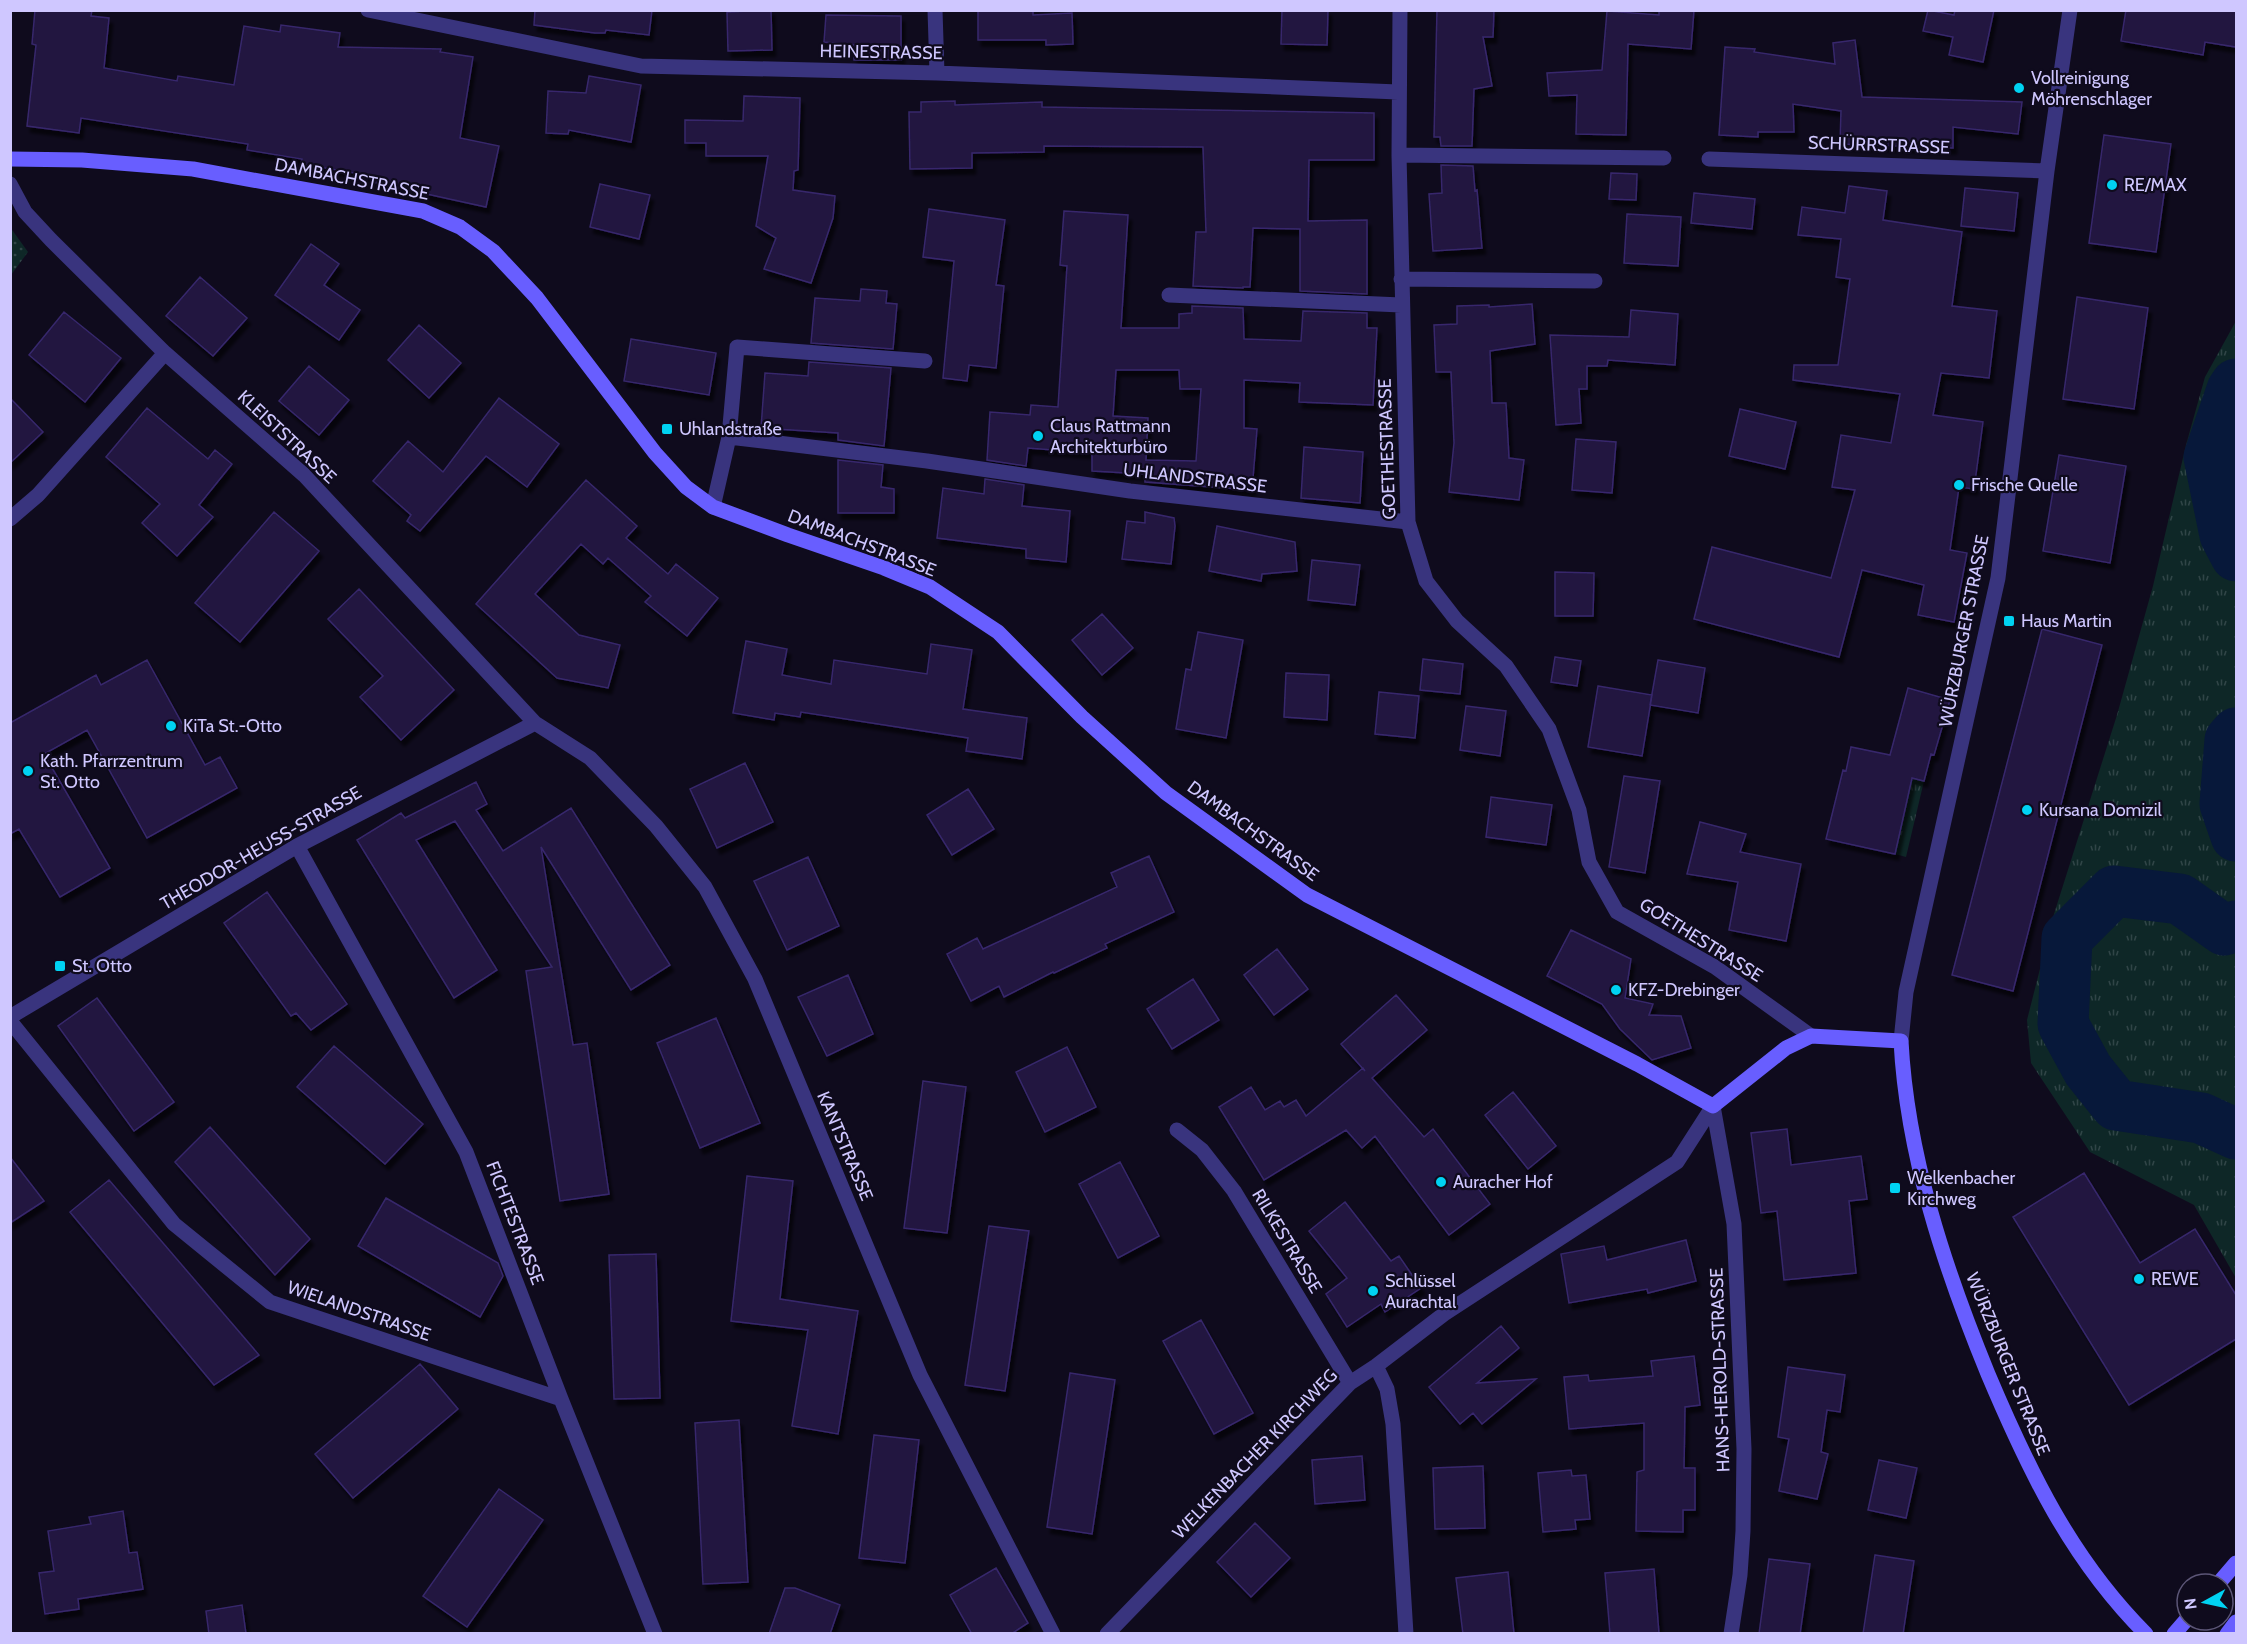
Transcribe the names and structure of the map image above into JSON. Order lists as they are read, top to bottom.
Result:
{
  "streets": {
    "street": [
      "HEINESTRASSE",
      "SCHÜRRSTRASSE",
      "DAMBACHSTRASSE",
      "KLEISTSTRASSE",
      "GOETHESTRASSE",
      "UHLANDSTRASSE",
      "WÜRZBURGER STRASSE",
      "THEODOR-HEUSS-STRASSE",
      "KANTSTRASSE",
      "FICHTESTRASSE",
      "RILKESTRASSE",
      "WIELANDSTRASSE",
      "HANS-HEROLD-STRASSE",
      "WELKENBACHER KIRCHWEG"
    ]
  },
  "crossings": [
    ["HEINESTRASSE", "GOETHESTRASSE"],
    ["SCHÜRRSTRASSE", "WÜRZBURGER STRASSE"],
    ["DAMBACHSTRASSE", "HANS-HEROLD-STRASSE"],
    ["DAMBACHSTRASSE", "WELKENBACHER KIRCHWEG"],
    ["KLEISTSTRASSE", "THEODOR-HEUSS-STRASSE"],
    ["KLEISTSTRASSE", "KANTSTRASSE"],
    ["GOETHESTRASSE", "UHLANDSTRASSE"],
    ["GOETHESTRASSE", "WELKENBACHER KIRCHWEG"],
    ["THEODOR-HEUSS-STRASSE", "KANTSTRASSE"],
    ["THEODOR-HEUSS-STRASSE", "FICHTESTRASSE"],
    ["THEODOR-HEUSS-STRASSE", "WIELANDSTRASSE"],
    ["FICHTESTRASSE", "WIELANDSTRASSE"],
    ["RILKESTRASSE", "WELKENBACHER KIRCHWEG"],
    ["HANS-HEROLD-STRASSE", "WELKENBACHER KIRCHWEG"]
  ],
  "places": {
    "other": [
      "Vollreinigung Möhrenschlager",
      "RE/MAX",
      "Claus Rattmann Architekturbüro",
      "Frische Quelle",
      "KiTa St.-Otto",
      "Kath. Pfarrzentrum St. Otto",
      "Kursana Domizil",
      "KFZ-Drebinger",
      "Auracher Hof",
      "REWE",
      "Schlüssel Aurachtal"
    ],
    "transit": [
      "Uhlandstraße",
      "Haus Martin",
      "St. Otto",
      "Welkenbacher Kirchweg"
    ]
  },
  "north": "left"
}
